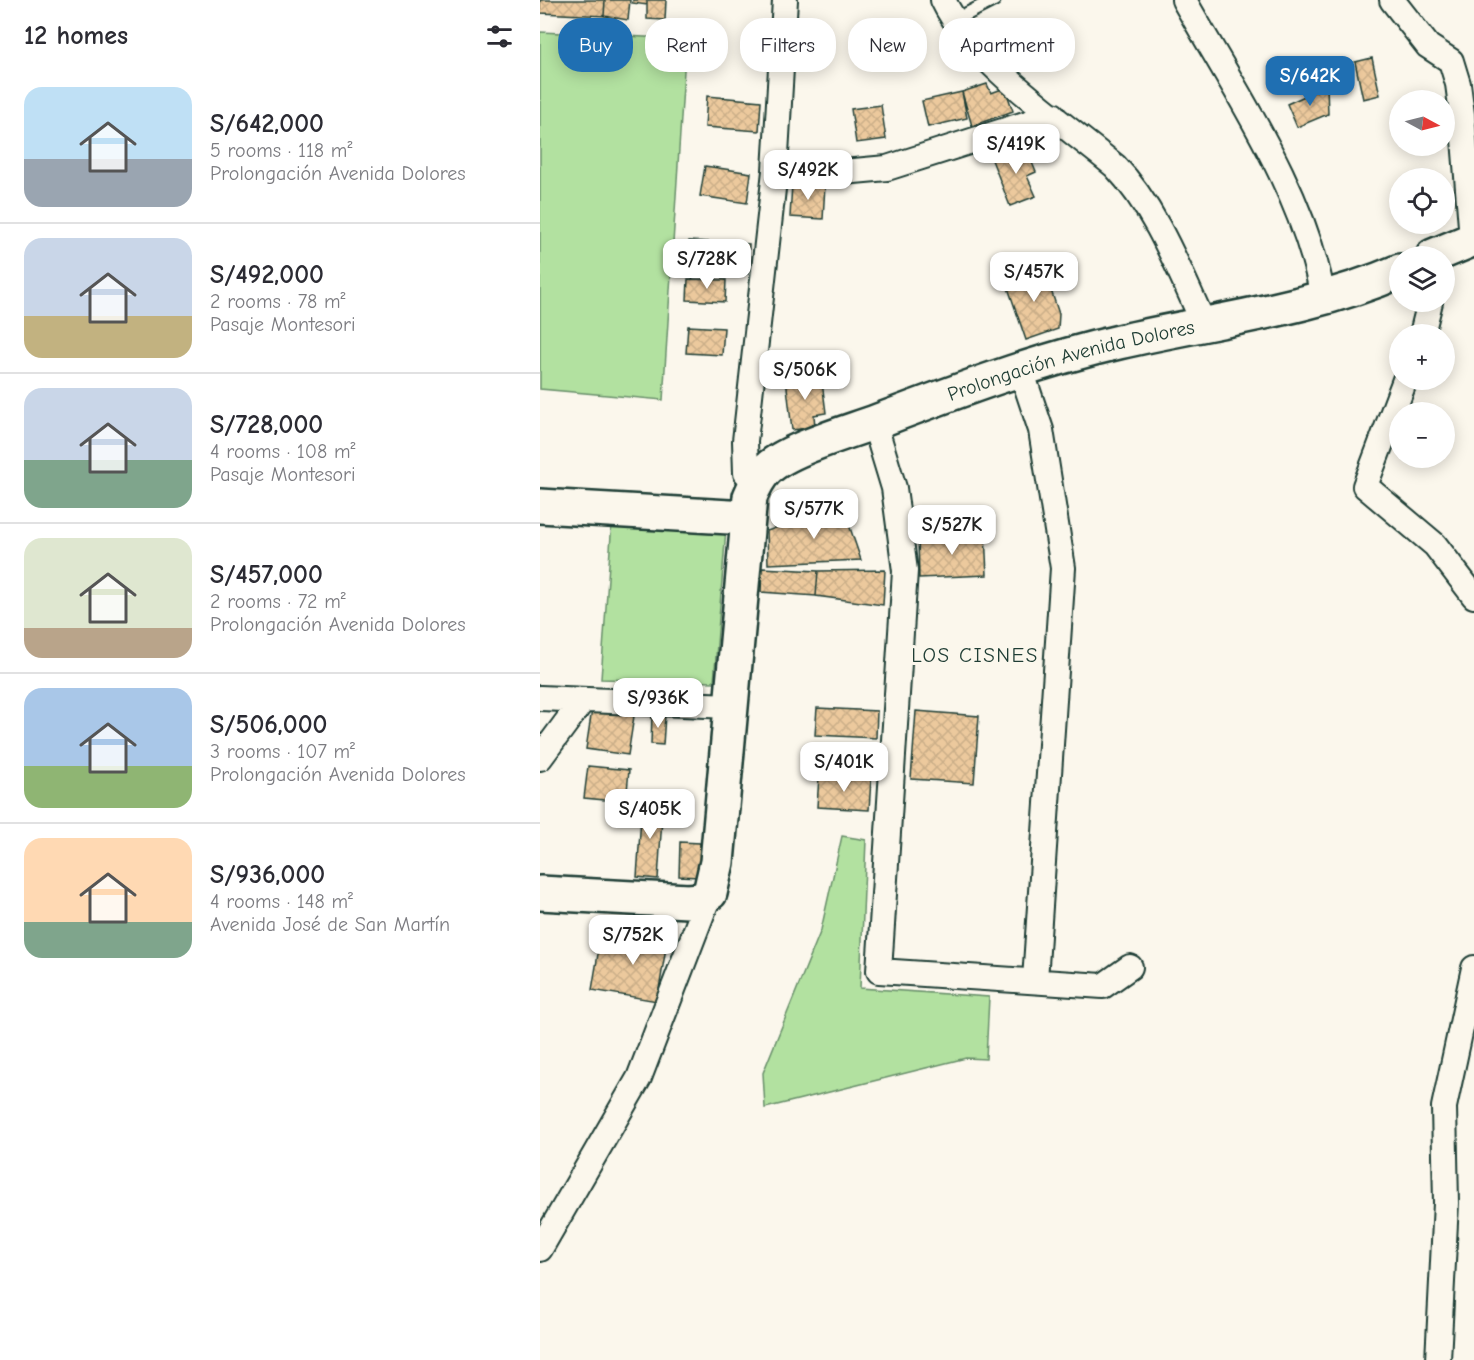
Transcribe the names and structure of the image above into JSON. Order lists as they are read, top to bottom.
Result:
{
  "streets": {
    "main road": ["Prolongación Avenida Dolores"]
  },
  "districts": ["LOS CISNES"],
  "north": "right",
  "page": {
    "heading": "12 homes",
    "chip": [
      "Buy",
      "Rent",
      "Filters",
      "New",
      "Apartment"
    ],
    "price": [
      "S/642K",
      "S/419K",
      "S/492K",
      "S/728K",
      "S/457K",
      "S/506K",
      "S/577K",
      "S/527K",
      "S/936K",
      "S/401K",
      "S/405K",
      "S/752K"
    ],
    "list": [
      {
        "name": "S/642,000",
        "note": "5 rooms · 118 m² · Prolongación Avenida Dolores"
      },
      {
        "name": "S/492,000",
        "note": "2 rooms · 78 m² · Pasaje Montesori"
      },
      {
        "name": "S/728,000",
        "note": "4 rooms · 108 m² · Pasaje Montesori"
      },
      {
        "name": "S/457,000",
        "note": "2 rooms · 72 m² · Prolongación Avenida Dolores"
      },
      {
        "name": "S/506,000",
        "note": "3 rooms · 107 m² · Prolongación Avenida Dolores"
      },
      {
        "name": "S/936,000",
        "note": "4 rooms · 148 m² · Avenida José de San Martín"
      }
    ],
    "map_buttons": ["+", "−"]
  }
}
